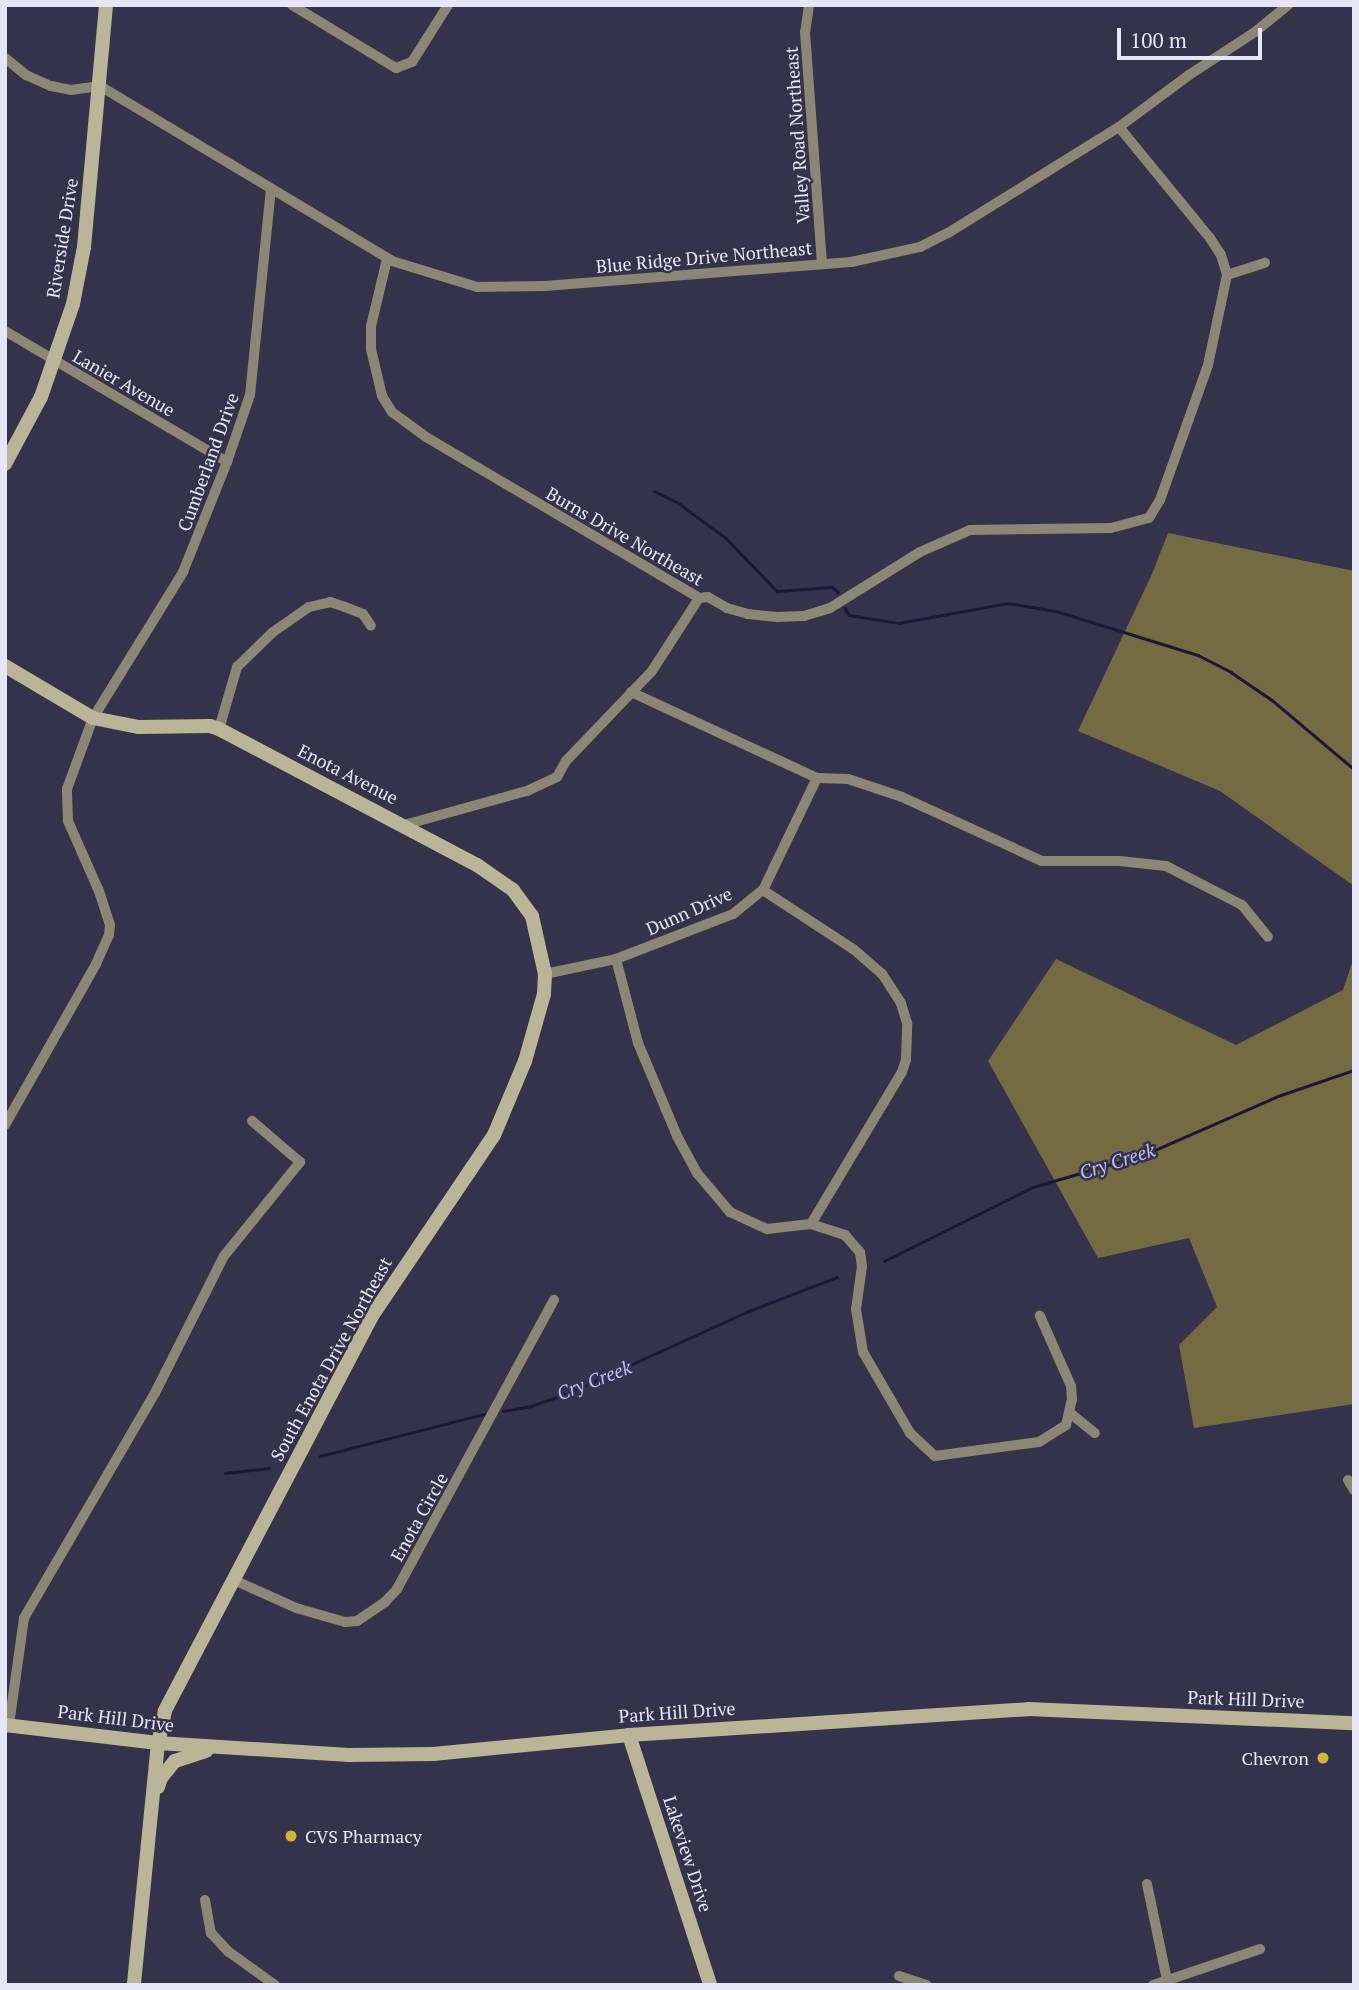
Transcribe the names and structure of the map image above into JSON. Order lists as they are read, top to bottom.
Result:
{
  "streets": {
    "street": [
      "Valley Road Northeast",
      "Riverside Drive",
      "Blue Ridge Drive Northeast",
      "Lanier Avenue",
      "Cumberland Drive",
      "Burns Drive Northeast",
      "Enota Avenue",
      "Dunn Drive",
      "South Enota Drive Northeast",
      "Enota Circle",
      "Park Hill Drive",
      "Lakeview Drive"
    ]
  },
  "crossings": [
    ["Valley Road Northeast", "Blue Ridge Drive Northeast"],
    ["Riverside Drive", "Blue Ridge Drive Northeast"],
    ["Riverside Drive", "Lanier Avenue"],
    ["Blue Ridge Drive Northeast", "Cumberland Drive"],
    ["Blue Ridge Drive Northeast", "Burns Drive Northeast"],
    ["Lanier Avenue", "Cumberland Drive"],
    ["Cumberland Drive", "Enota Avenue"],
    ["Burns Drive Northeast", "Enota Avenue"],
    ["Enota Avenue", "South Enota Drive Northeast"],
    ["Dunn Drive", "South Enota Drive Northeast"],
    ["South Enota Drive Northeast", "Enota Circle"],
    ["South Enota Drive Northeast", "Park Hill Drive"],
    ["Park Hill Drive", "Lakeview Drive"]
  ],
  "water": ["Cry Creek"],
  "places": ["Chevron", "CVS Pharmacy"],
  "scale_bar": "100 m"
}
